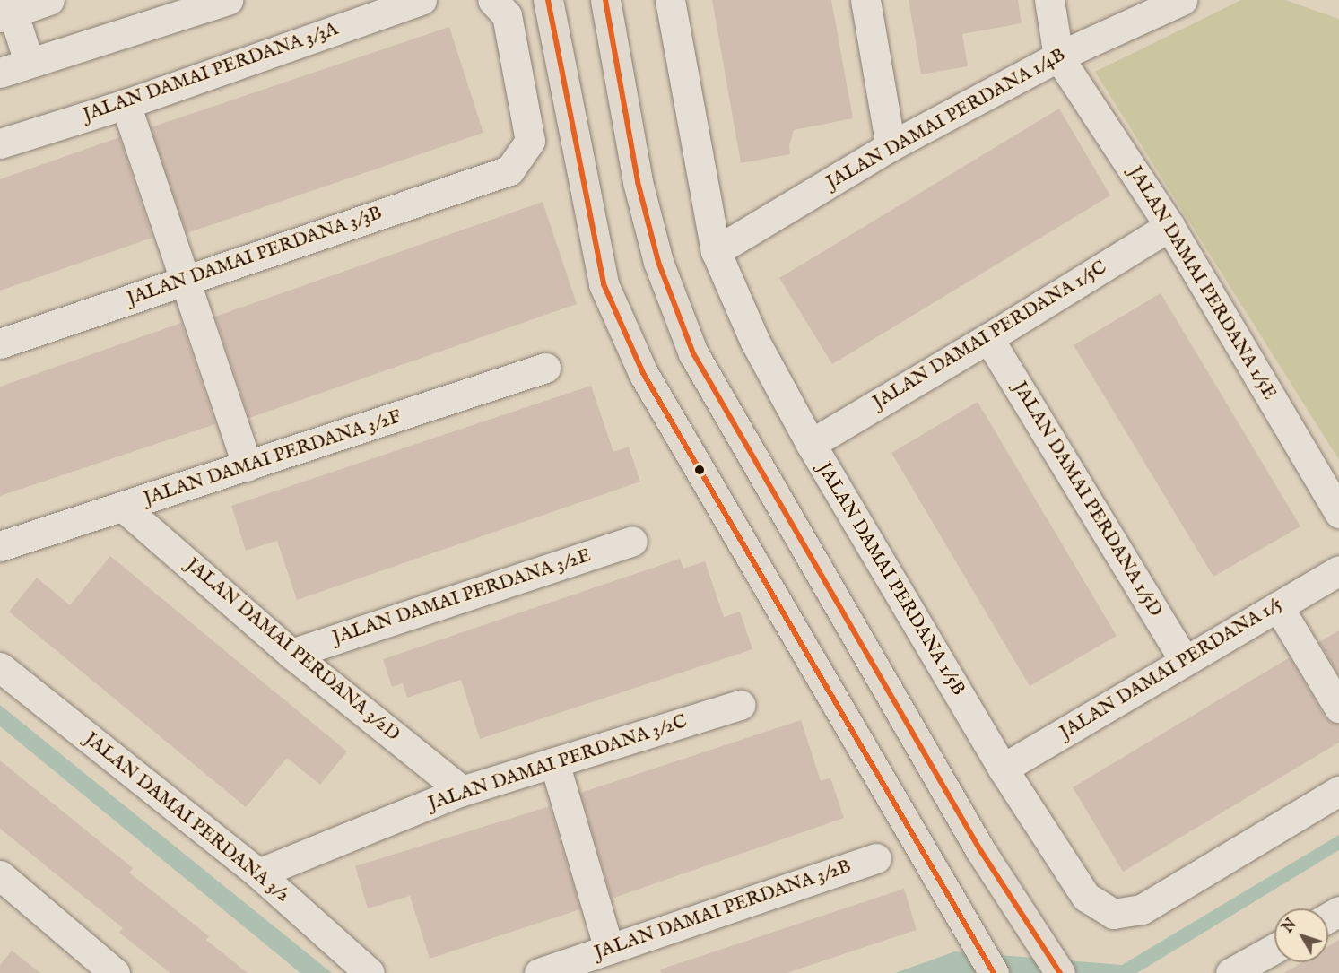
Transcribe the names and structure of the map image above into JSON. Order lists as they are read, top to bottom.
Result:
{
  "streets": {
    "street": [
      "JALAN DAMAI PERDANA 3/3A",
      "JALAN DAMAI PERDANA 1/4B",
      "JALAN DAMAI PERDANA 3/3B",
      "JALAN DAMAI PERDANA 1/5E",
      "JALAN DAMAI PERDANA 1/5C",
      "JALAN DAMAI PERDANA 3/2F",
      "JALAN DAMAI PERDANA 1/5D",
      "JALAN DAMAI PERDANA 1/5B",
      "JALAN DAMAI PERDANA 3/2E",
      "JALAN DAMAI PERDANA 3/2D",
      "JALAN DAMAI PERDANA 1/5",
      "JALAN DAMAI PERDANA 3/2C",
      "JALAN DAMAI PERDANA 3/2",
      "JALAN DAMAI PERDANA 3/2B"
    ]
  },
  "crossings": [
    ["JALAN DAMAI PERDANA 1/4B", "JALAN DAMAI PERDANA 1/5E"],
    ["JALAN DAMAI PERDANA 1/4B", "JALAN DAMAI PERDANA 1/5B"],
    ["JALAN DAMAI PERDANA 1/5E", "JALAN DAMAI PERDANA 1/5C"],
    ["JALAN DAMAI PERDANA 1/5C", "JALAN DAMAI PERDANA 1/5D"],
    ["JALAN DAMAI PERDANA 1/5C", "JALAN DAMAI PERDANA 1/5B"],
    ["JALAN DAMAI PERDANA 3/2F", "JALAN DAMAI PERDANA 3/2D"],
    ["JALAN DAMAI PERDANA 1/5D", "JALAN DAMAI PERDANA 1/5"],
    ["JALAN DAMAI PERDANA 1/5B", "JALAN DAMAI PERDANA 1/5"],
    ["JALAN DAMAI PERDANA 3/2E", "JALAN DAMAI PERDANA 3/2D"],
    ["JALAN DAMAI PERDANA 3/2D", "JALAN DAMAI PERDANA 3/2C"],
    ["JALAN DAMAI PERDANA 3/2C", "JALAN DAMAI PERDANA 3/2"]
  ],
  "north": "top left"
}
